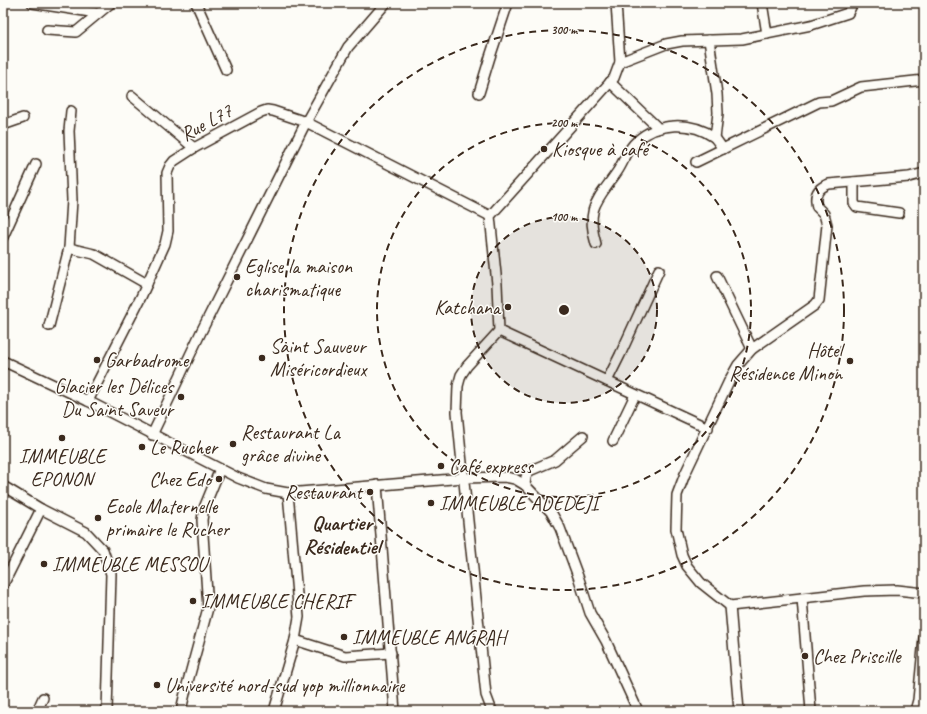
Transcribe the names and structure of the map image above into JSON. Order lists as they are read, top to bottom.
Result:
{
  "streets": {
    "street": ["Rue L77"]
  },
  "districts": ["Quartier Résidentiel"],
  "places": [
    "Kiosque à café",
    "Eglise la maison charismatique",
    "Katchana",
    "Saint Sauveur Miséricordieux",
    "Garbadrome",
    "Hôtel Résidence Minon",
    "Glacier les Délices Du Saint Saveur",
    "IMMEUBLE EPONON",
    "Restaurant La grâce divine",
    "Le Rucher",
    "Café express",
    "Chez Edo",
    "Restaurant",
    "IMMEUBLE ADEDEJI",
    "Ecole Maternelle primaire le Rucher",
    "IMMEUBLE MESSOU",
    "IMMEUBLE CHERIF",
    "IMMEUBLE ANGRAH",
    "Chez Priscille",
    "Université nord-sud yop millionnaire"
  ],
  "rings": ["300 m", "200 m", "100 m"]
}
